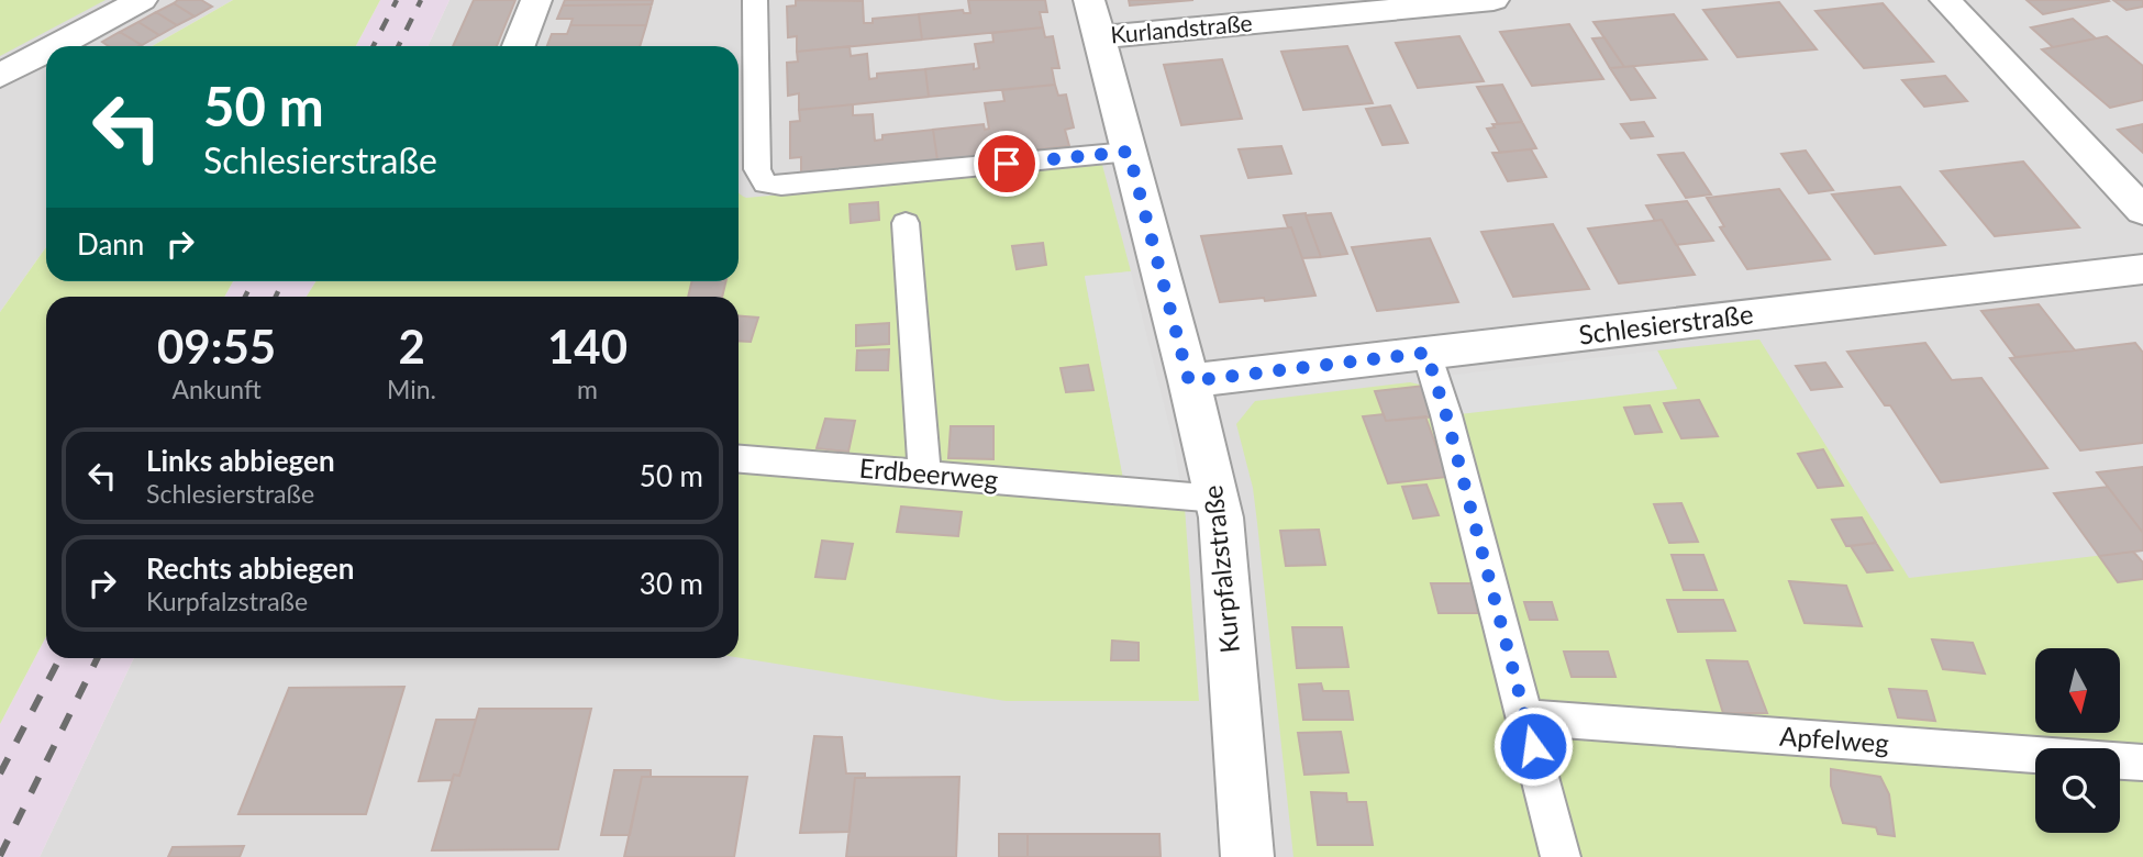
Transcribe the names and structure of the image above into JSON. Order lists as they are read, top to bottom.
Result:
{
  "streets": {
    "street": ["Kurlandstraße", "Schlesierstraße", "Kurpfalzstraße"],
    "lane": ["Erdbeerweg", "Apfelweg"]
  },
  "crossings": [
    ["Kurlandstraße", "Kurpfalzstraße"],
    ["Schlesierstraße", "Kurpfalzstraße"],
    ["Erdbeerweg", "Kurpfalzstraße"]
  ],
  "north": "bottom",
  "page": {
    "turn": ["50 m", "Schlesierstraße"],
    "then": "Dann",
    "eta": [
      "09:55",
      "Ankunft",
      "2",
      "Min.",
      "140",
      "m"
    ],
    "list": [
      {
        "name": "Links abbiegen",
        "note": "Schlesierstraße",
        "value": "50 m"
      },
      {
        "name": "Rechts abbiegen",
        "note": "Kurpfalzstraße",
        "value": "30 m"
      }
    ]
  }
}
